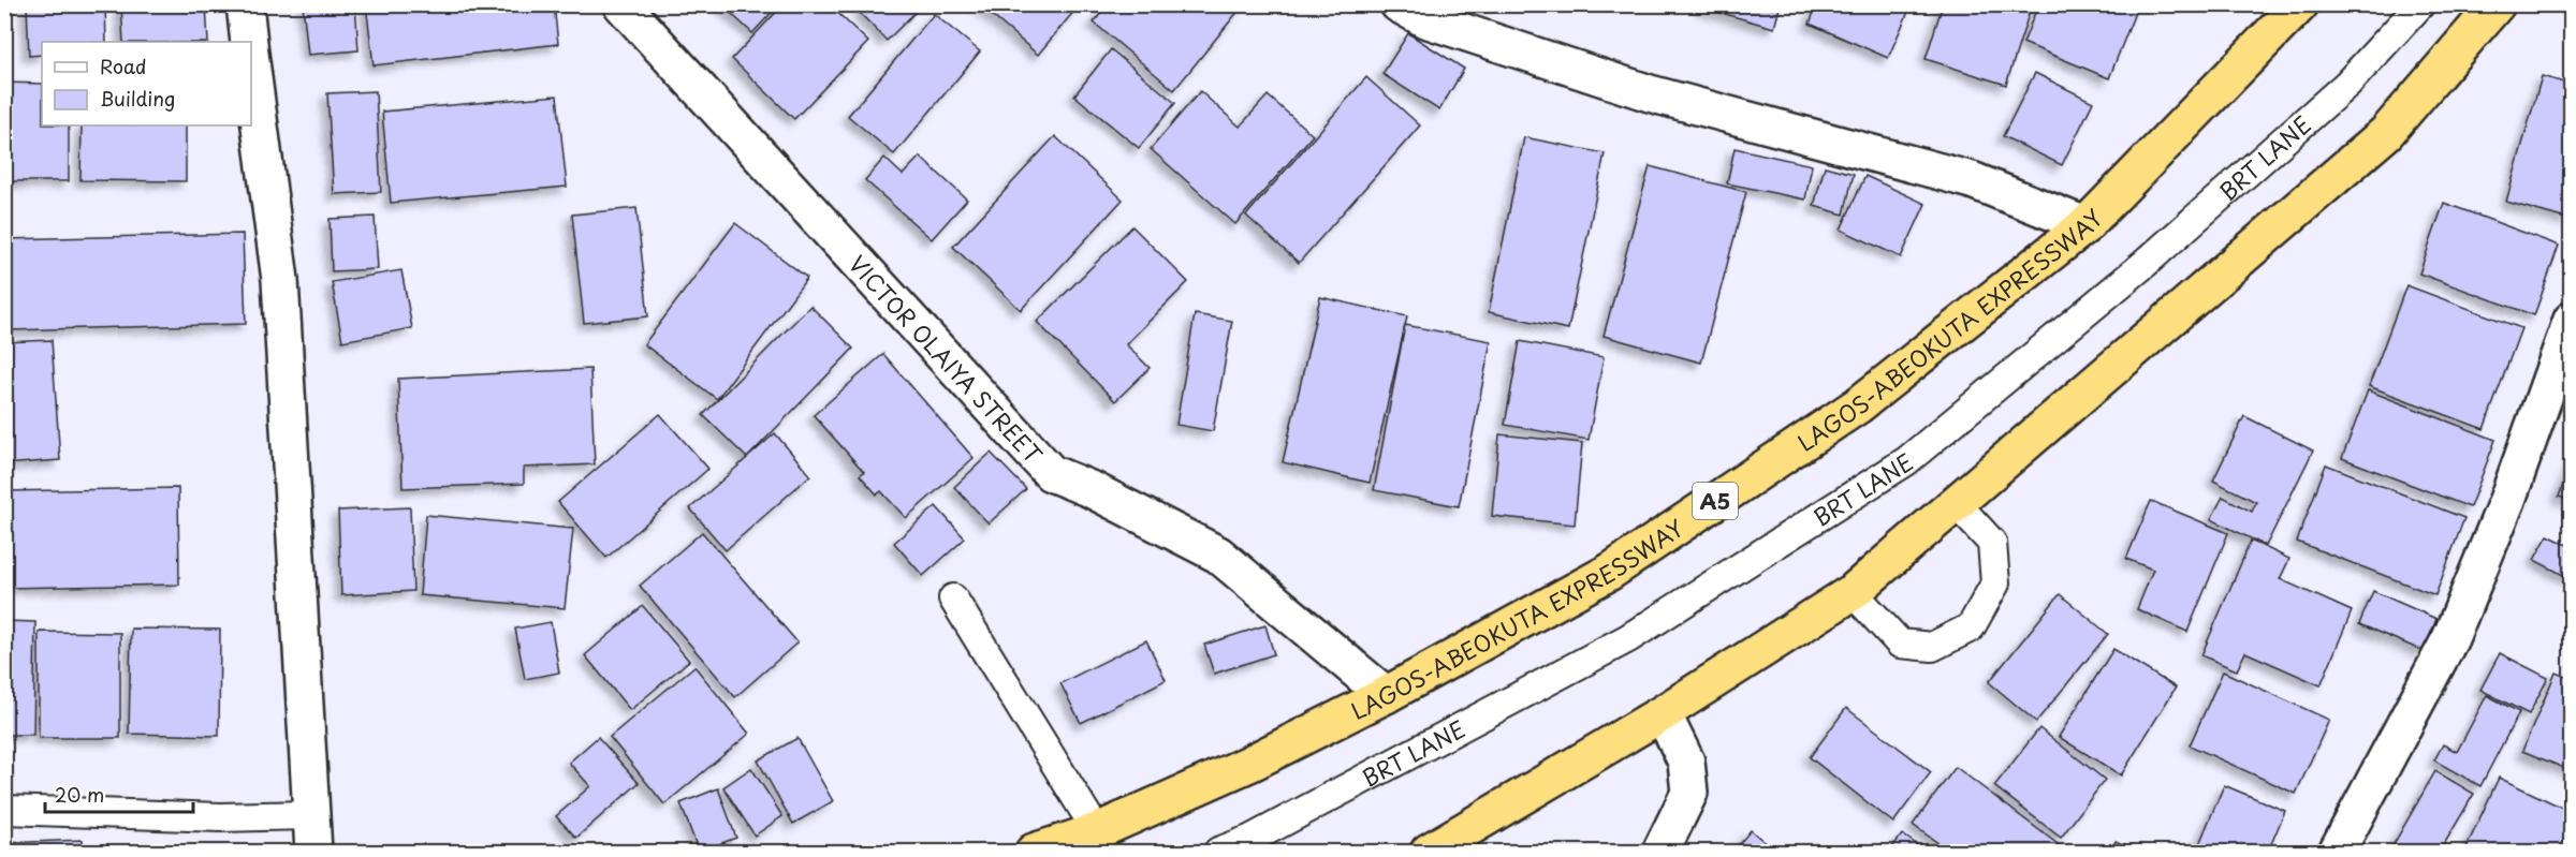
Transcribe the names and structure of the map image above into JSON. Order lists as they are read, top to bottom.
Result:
{
  "streets": {
    "highway": ["LAGOS-ABEOKUTA EXPRESSWAY", "A5"],
    "street": ["VICTOR OLAIYA STREET"],
    "lane": ["BRT LANE"]
  },
  "crossings": [
    ["LAGOS-ABEOKUTA EXPRESSWAY", "VICTOR OLAIYA STREET"]
  ],
  "legend": ["Road", "Building"],
  "scale_bar": "20 m"
}
